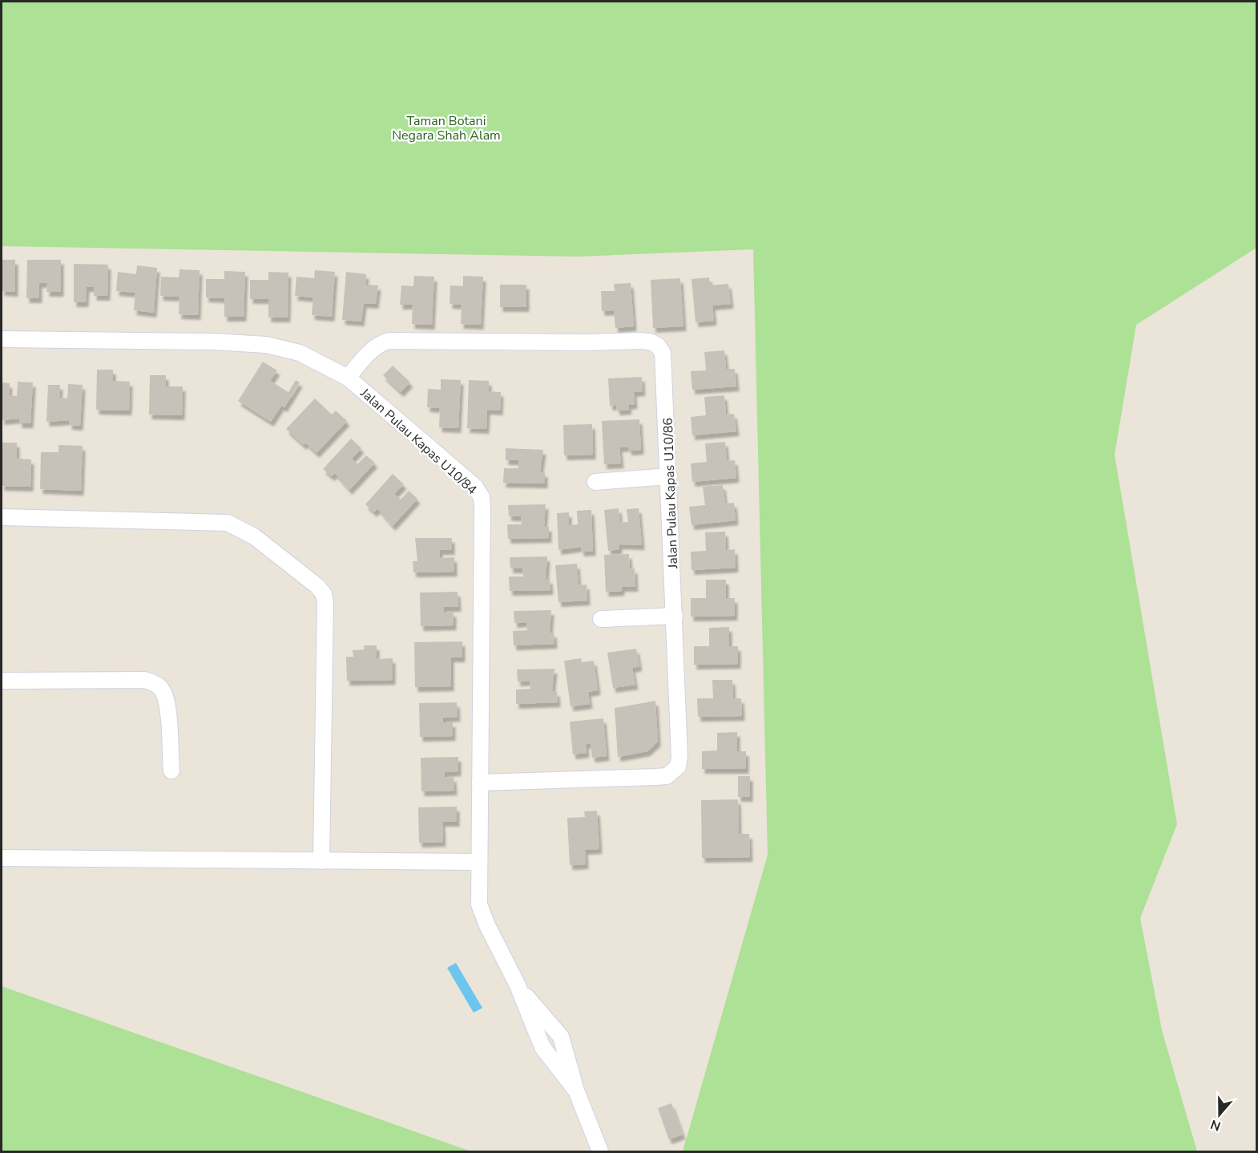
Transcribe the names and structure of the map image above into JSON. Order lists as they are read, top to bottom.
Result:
{
  "streets": {
    "street": ["Jalan Pulau Kapas U10/84", "Jalan Pulau Kapas U10/86"]
  },
  "crossings": [
    ["Jalan Pulau Kapas U10/84", "Jalan Pulau Kapas U10/86"]
  ],
  "parks": ["Taman Botani Negara Shah Alam"],
  "north": "bottom"
}
